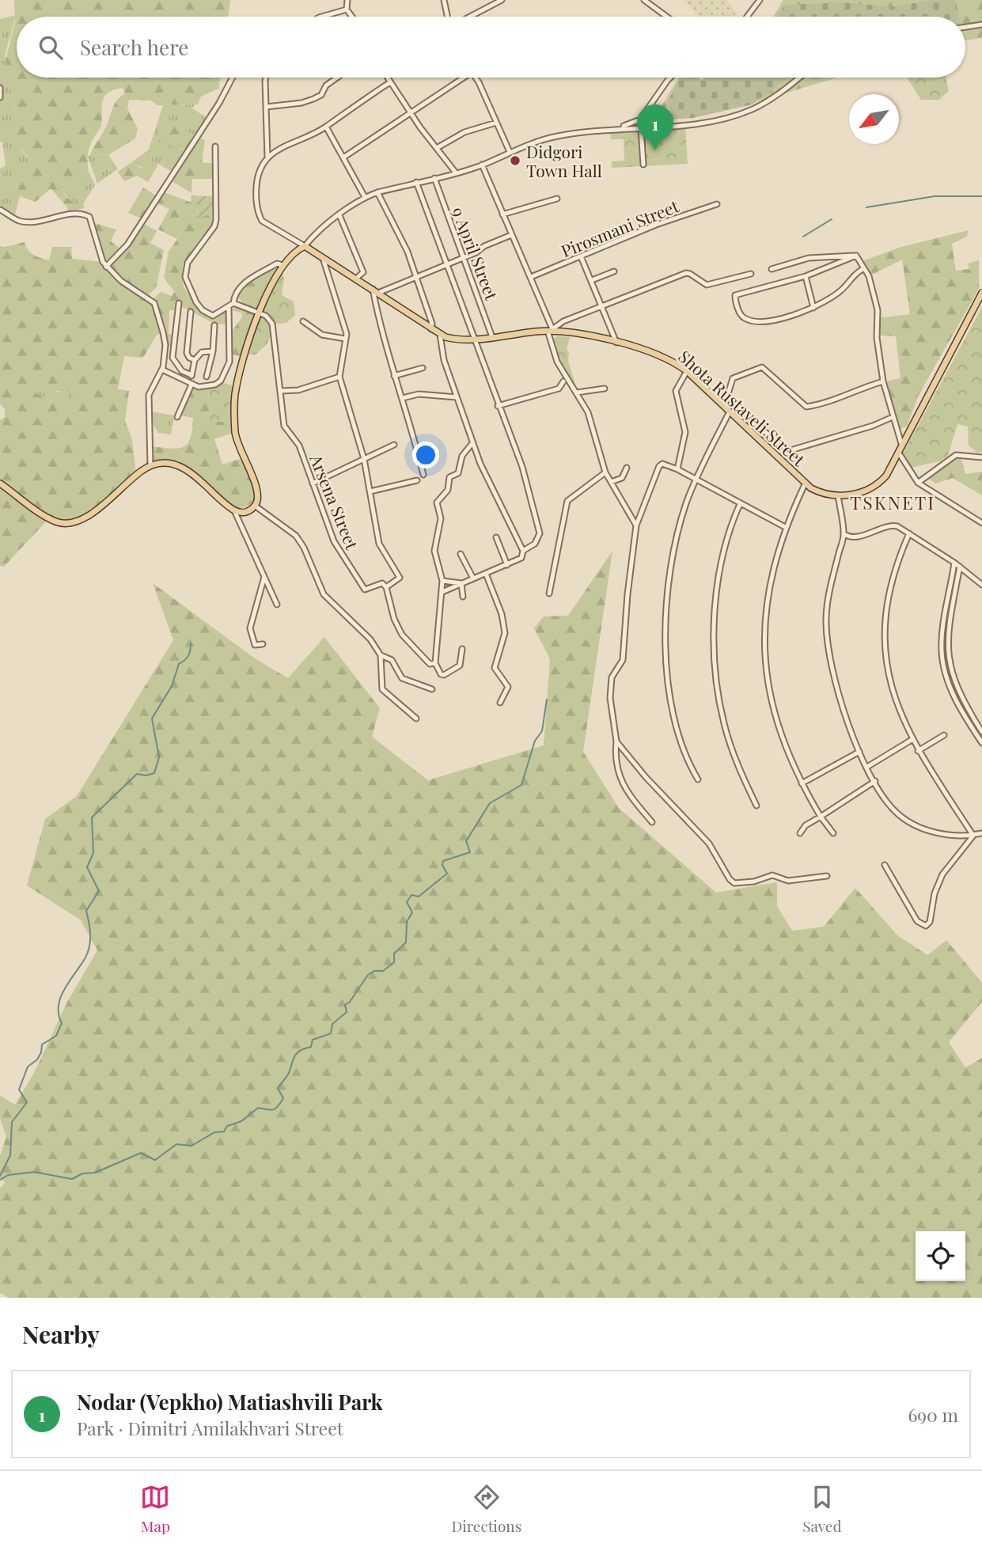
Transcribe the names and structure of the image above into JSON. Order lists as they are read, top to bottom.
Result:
{
  "streets": {
    "main road": ["Shota Rustaveli Street"],
    "street": ["Pirosmani Street", "9 April Street", "Arsena Street"]
  },
  "crossings": [
    ["9 April Street", "Shota Rustaveli Street"]
  ],
  "districts": ["TSKNETI"],
  "places": ["Didgori Town Hall"],
  "north": "bottom left",
  "page": {
    "search": "Search here",
    "pins": "1",
    "heading": "Nearby",
    "list": [
      {
        "mark": "1",
        "name": "Nodar (Vepkho) Matiashvili Park",
        "note": "Park · Dimitri Amilakhvari Street",
        "value": "690 m"
      }
    ],
    "nav": ["Map", "Directions", "Saved"]
  }
}
